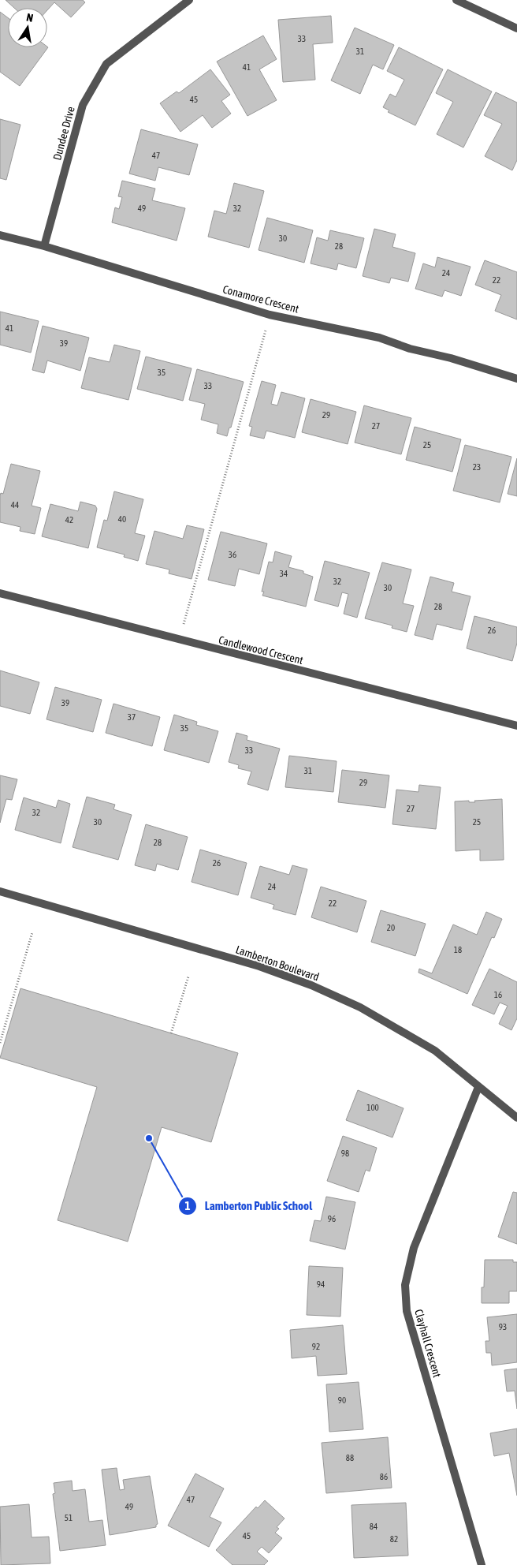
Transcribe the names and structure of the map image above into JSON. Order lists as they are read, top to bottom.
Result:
{
  "streets": {
    "street": [
      "Dundee Drive",
      "Conamore Crescent",
      "Candlewood Crescent",
      "Lamberton Boulevard",
      "Clayhall Crescent"
    ]
  },
  "crossings": [
    ["Dundee Drive", "Conamore Crescent"],
    ["Lamberton Boulevard", "Clayhall Crescent"]
  ],
  "places": ["Lamberton Public School"],
  "house_numbers": [
    "33",
    "31",
    "41",
    "45",
    "47",
    "49",
    "32",
    "30",
    "28",
    "24",
    "22",
    "41",
    "39",
    "35",
    "33",
    "29",
    "27",
    "25",
    "23",
    "44",
    "40",
    "42",
    "36",
    "34",
    "32",
    "30",
    "28",
    "26",
    "39",
    "37",
    "35",
    "33",
    "31",
    "29",
    "27",
    "32",
    "30",
    "25",
    "28",
    "26",
    "24",
    "22",
    "20",
    "18",
    "16",
    "100",
    "98",
    "96",
    "94",
    "93",
    "92",
    "90",
    "88",
    "86",
    "47",
    "49",
    "51",
    "84",
    "45",
    "82"
  ],
  "north": "top"
}
